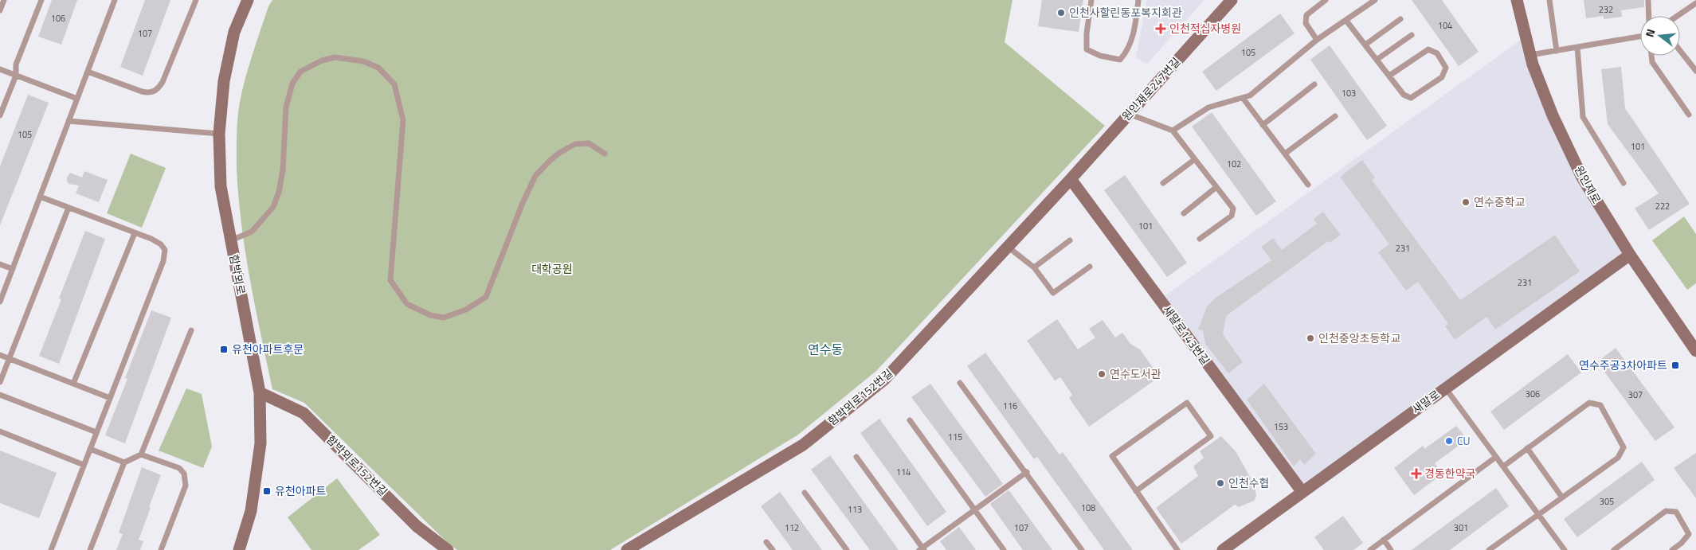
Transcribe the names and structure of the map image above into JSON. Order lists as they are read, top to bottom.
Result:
{
  "streets": {
    "street": [
      "원인재로247번길",
      "원인재로",
      "함박뫼로",
      "새말로143번길",
      "함박뫼로152번길",
      "새말로"
    ]
  },
  "crossings": [
    ["원인재로247번길", "새말로143번길"],
    ["원인재로247번길", "함박뫼로152번길"],
    ["원인재로", "새말로"],
    ["함박뫼로", "함박뫼로152번길"],
    ["새말로143번길", "함박뫼로152번길"],
    ["새말로143번길", "새말로"]
  ],
  "districts": ["연수동"],
  "parks": ["대학공원"],
  "places": {
    "other": [
      "인천사할린동포복지회관",
      "연수중학교",
      "인천중앙초등학교",
      "연수도서관",
      "CU",
      "인천수협"
    ],
    "health": ["인천적십자병원", "경동한약국"],
    "transit": ["유천아파트후문", "연수주공3차아파트", "유천아파트"]
  },
  "house_numbers": [
    "232",
    "106",
    "104",
    "107",
    "105",
    "103",
    "105",
    "101",
    "102",
    "222",
    "101",
    "231",
    "231",
    "306",
    "307",
    "116",
    "153",
    "115",
    "114",
    "305",
    "108",
    "113",
    "112",
    "107",
    "301"
  ],
  "north": "left"
}
